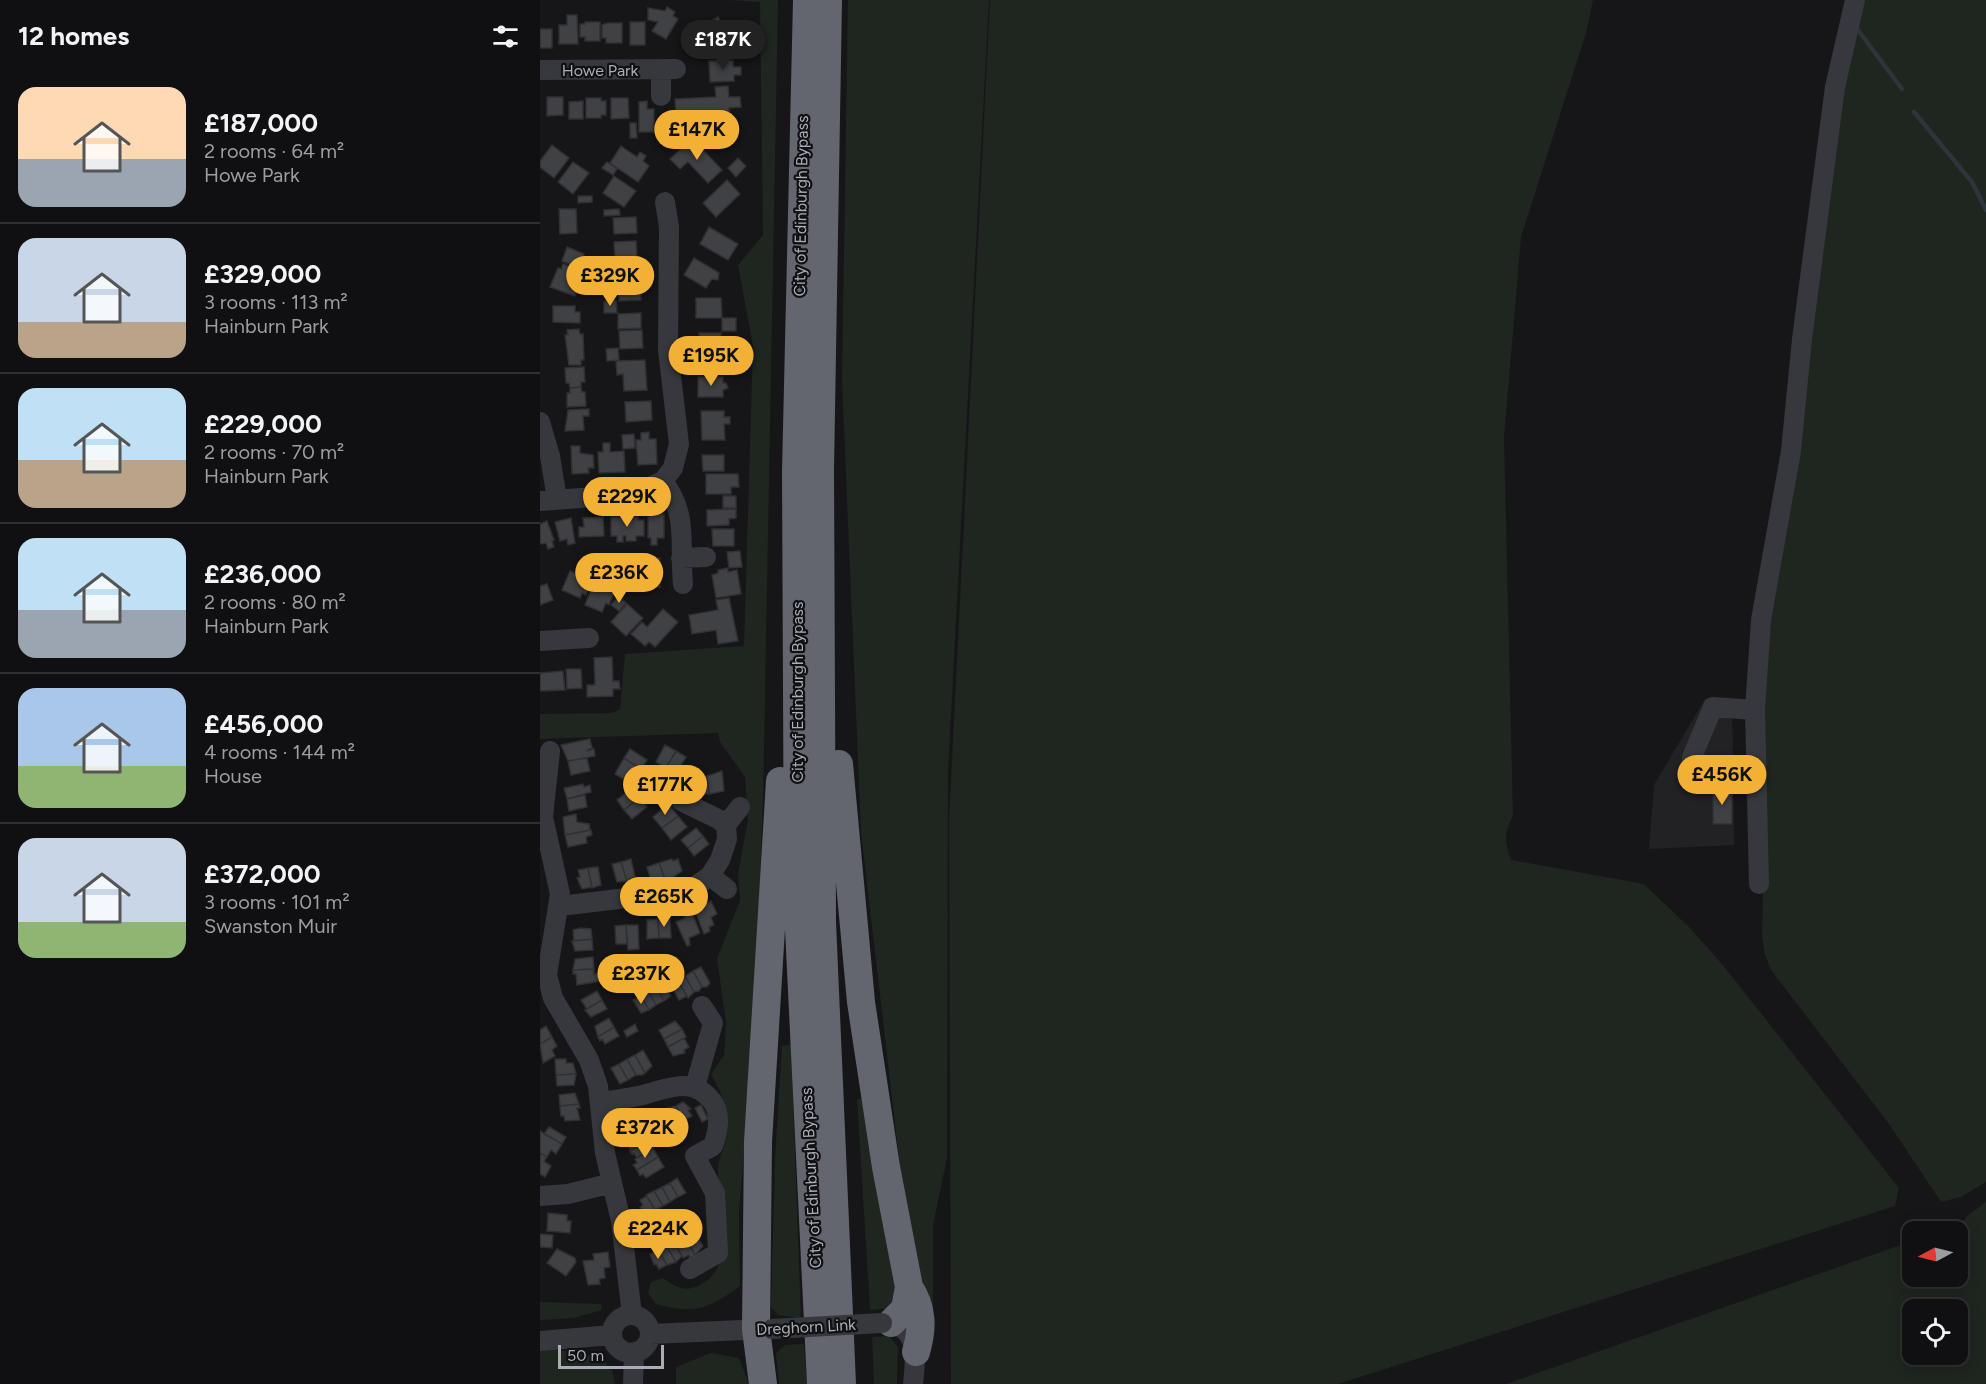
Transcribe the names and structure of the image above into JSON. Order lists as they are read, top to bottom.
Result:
{
  "streets": {
    "highway": ["City of Edinburgh Bypass"],
    "street": ["Howe Park", "Dreghorn Link"]
  },
  "scale_bar": "50 m",
  "north": "left",
  "page": {
    "heading": "12 homes",
    "price": [
      "£187K",
      "£147K",
      "£329K",
      "£195K",
      "£229K",
      "£236K",
      "£456K",
      "£177K",
      "£265K",
      "£237K",
      "£372K",
      "£224K"
    ],
    "list": [
      {
        "name": "£187,000",
        "note": "2 rooms · 64 m² · Howe Park"
      },
      {
        "name": "£329,000",
        "note": "3 rooms · 113 m² · Hainburn Park"
      },
      {
        "name": "£229,000",
        "note": "2 rooms · 70 m² · Hainburn Park"
      },
      {
        "name": "£236,000",
        "note": "2 rooms · 80 m² · Hainburn Park"
      },
      {
        "name": "£456,000",
        "note": "4 rooms · 144 m² · House"
      },
      {
        "name": "£372,000",
        "note": "3 rooms · 101 m² · Swanston Muir"
      }
    ],
    "scale": "50 m"
  }
}
